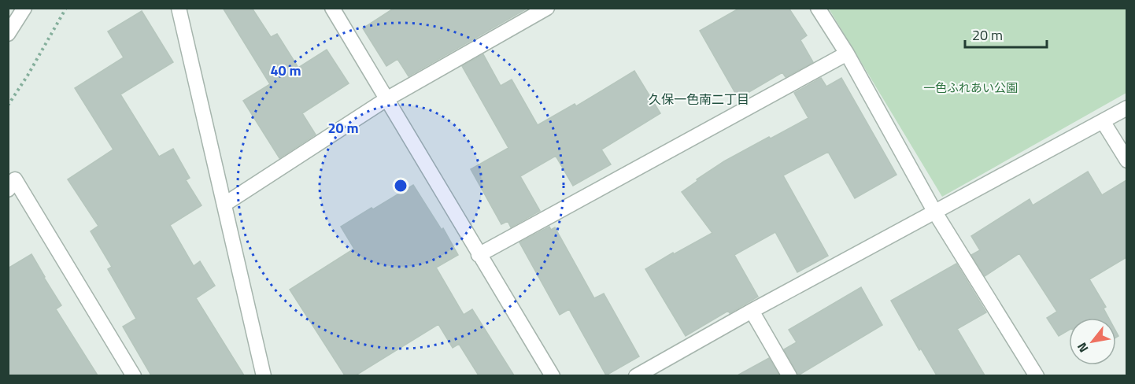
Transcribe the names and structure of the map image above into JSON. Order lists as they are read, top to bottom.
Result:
{
  "districts": ["久保一色南二丁目"],
  "parks": ["一色ふれあい公園"],
  "scale_bar": "20 m",
  "north": "bottom left",
  "rings": ["40 m", "20 m"]
}
